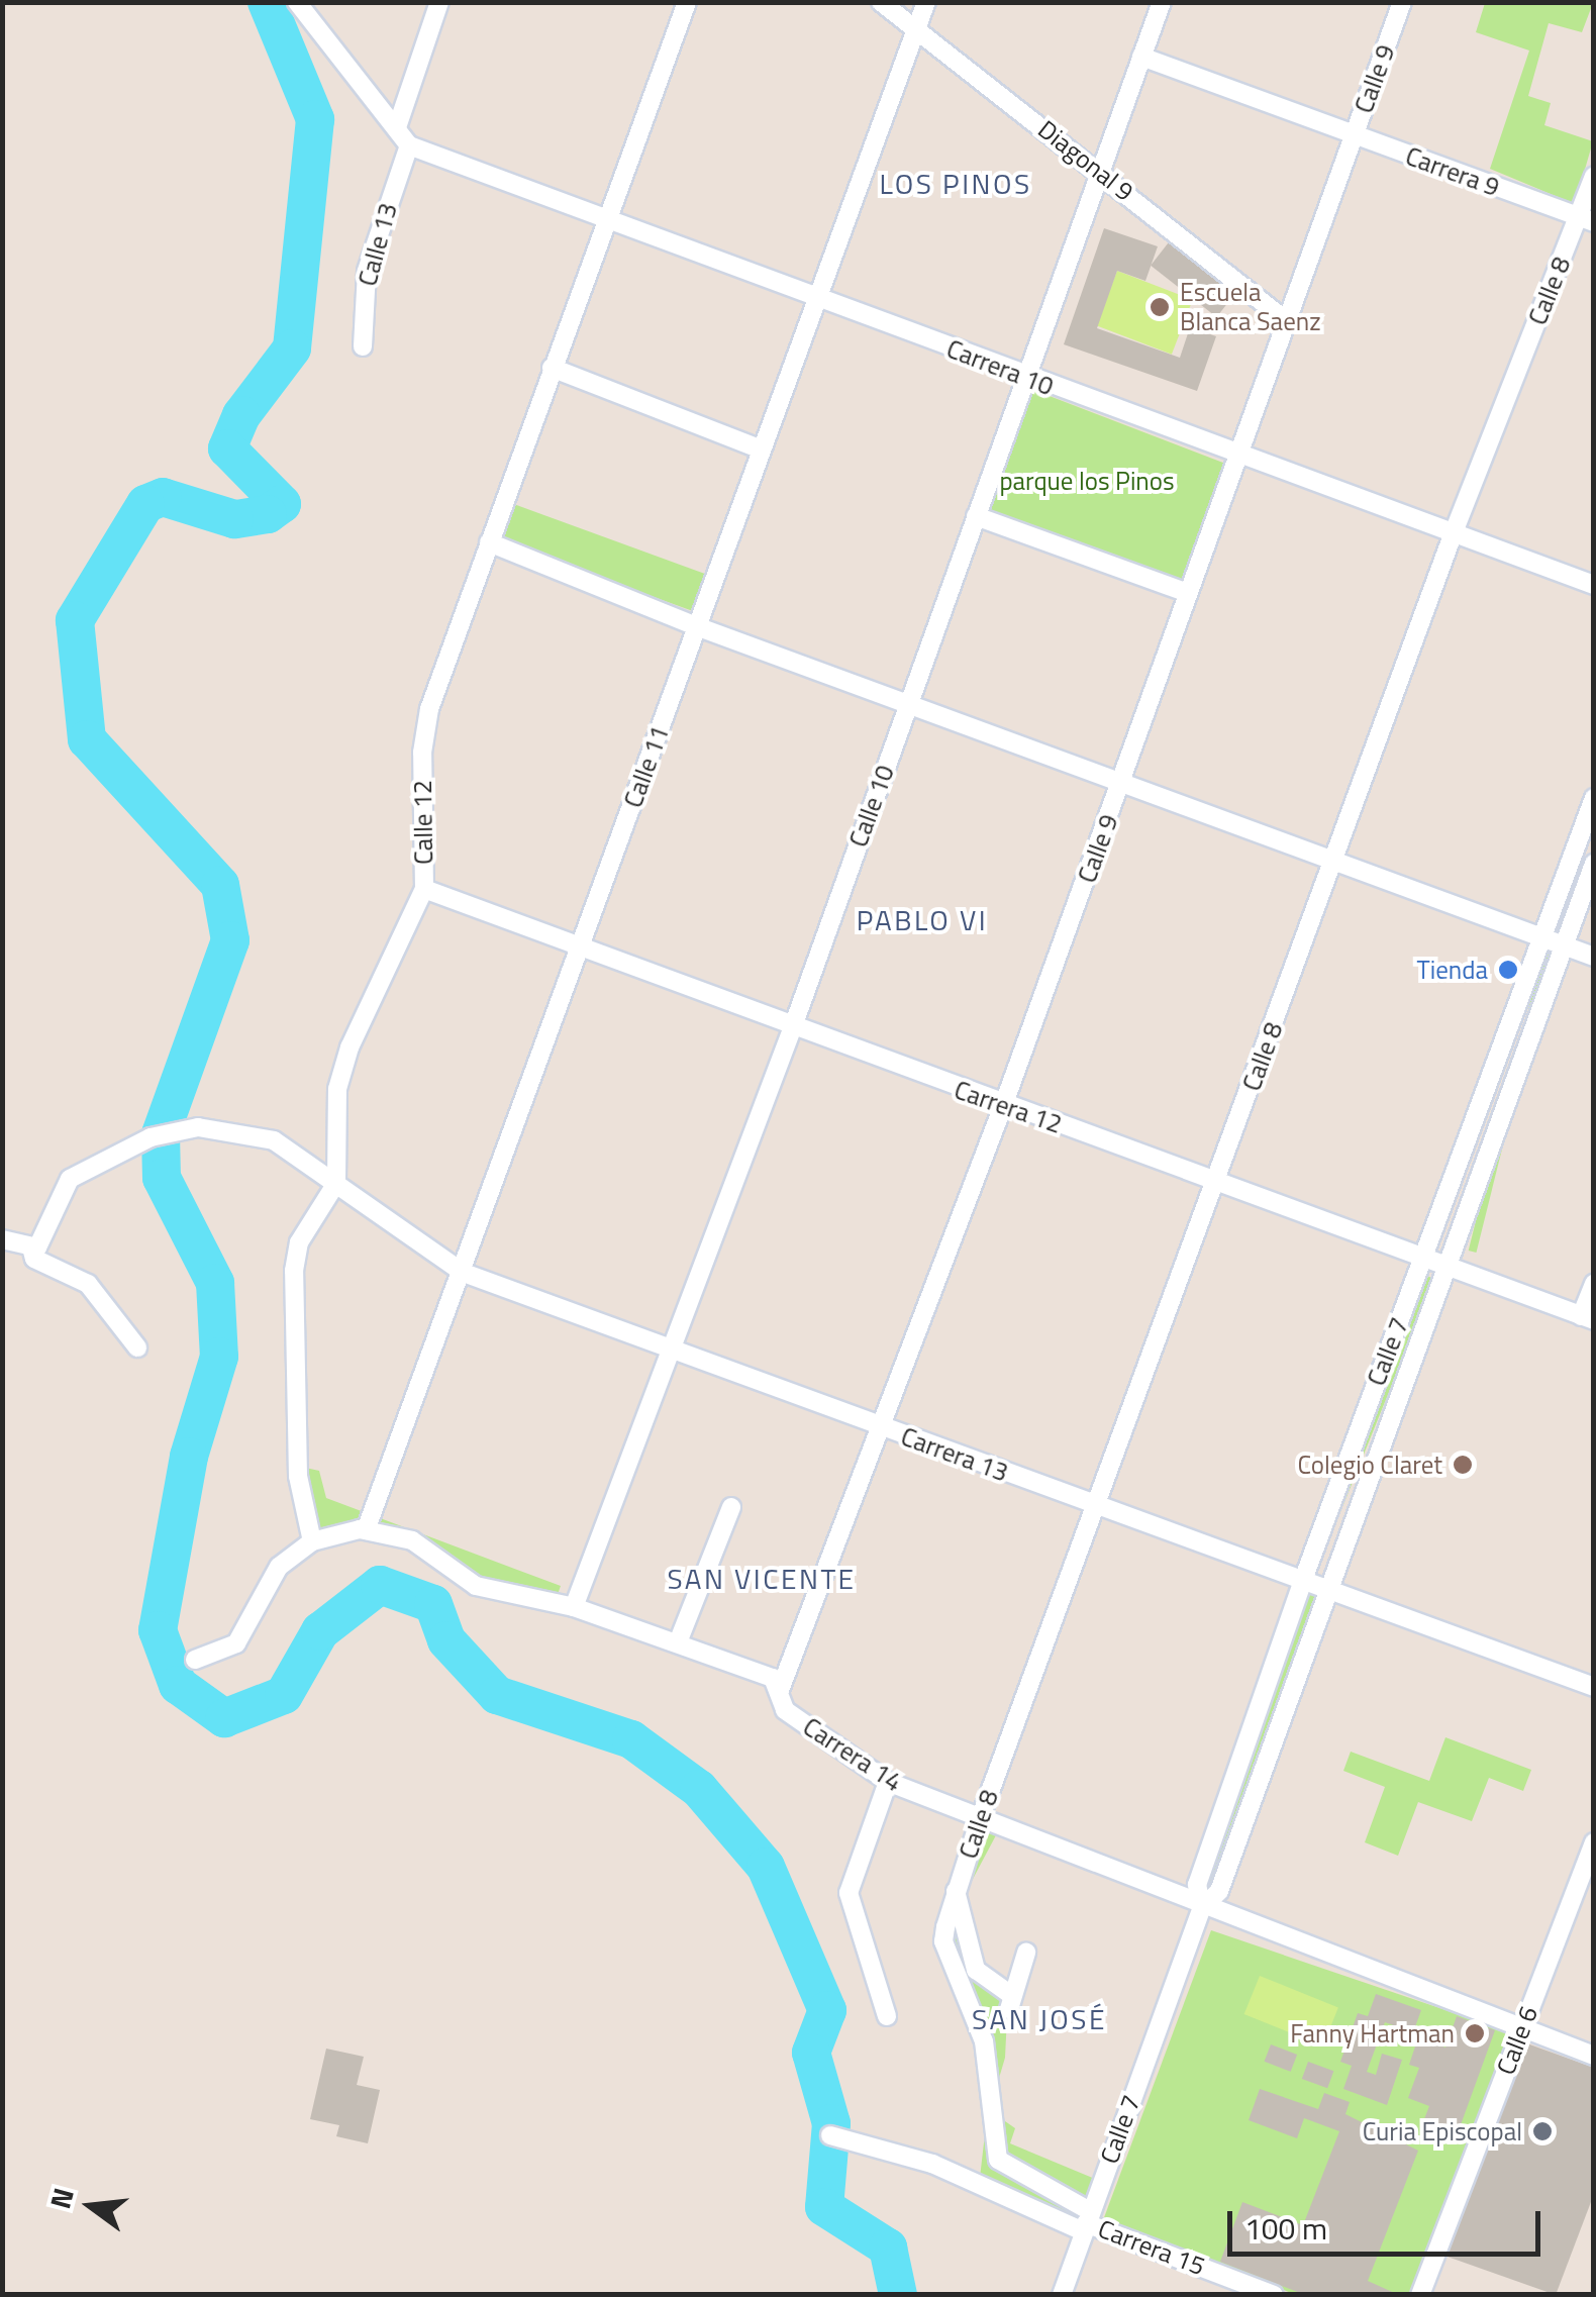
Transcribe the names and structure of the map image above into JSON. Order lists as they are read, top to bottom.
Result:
{
  "streets": {
    "street": [
      "Calle 9",
      "Diagonal 9",
      "Carrera 9",
      "Calle 13",
      "Calle 8",
      "Carrera 10",
      "Calle 11",
      "Calle 10",
      "Calle 12",
      "Carrera 12",
      "Calle 7",
      "Carrera 13",
      "Carrera 14",
      "Calle 6",
      "Carrera 15"
    ]
  },
  "crossings": [
    ["Calle 9", "Diagonal 9"],
    ["Calle 9", "Carrera 9"],
    ["Calle 9", "Carrera 10"],
    ["Calle 9", "Carrera 12"],
    ["Calle 9", "Carrera 13"],
    ["Calle 9", "Carrera 14"],
    ["Diagonal 9", "Calle 11"],
    ["Diagonal 9", "Calle 10"],
    ["Carrera 9", "Calle 8"],
    ["Carrera 9", "Calle 10"],
    ["Calle 13", "Carrera 10"],
    ["Calle 8", "Carrera 10"],
    ["Calle 8", "Carrera 12"],
    ["Calle 8", "Carrera 13"],
    ["Calle 8", "Carrera 14"],
    ["Calle 8", "Carrera 15"],
    ["Carrera 10", "Calle 11"],
    ["Carrera 10", "Calle 10"],
    ["Carrera 10", "Calle 12"],
    ["Calle 11", "Carrera 12"],
    ["Calle 11", "Carrera 13"],
    ["Calle 11", "Carrera 14"],
    ["Calle 10", "Carrera 12"],
    ["Calle 10", "Carrera 13"],
    ["Calle 10", "Carrera 14"],
    ["Calle 12", "Carrera 12"],
    ["Calle 12", "Carrera 13"],
    ["Carrera 12", "Calle 7"],
    ["Calle 7", "Carrera 13"],
    ["Calle 7", "Carrera 14"],
    ["Calle 7", "Carrera 15"],
    ["Carrera 14", "Calle 6"]
  ],
  "districts": [
    "LOS PINOS",
    "PABLO VI",
    "SAN VICENTE",
    "SAN JOSÉ"
  ],
  "parks": ["parque los Pinos"],
  "places": [
    "Escuela Blanca Saenz",
    "Tienda",
    "Colegio Claret",
    "Fanny Hartman",
    "Curia Episcopal"
  ],
  "scale_bar": "100 m",
  "north": "left"
}
